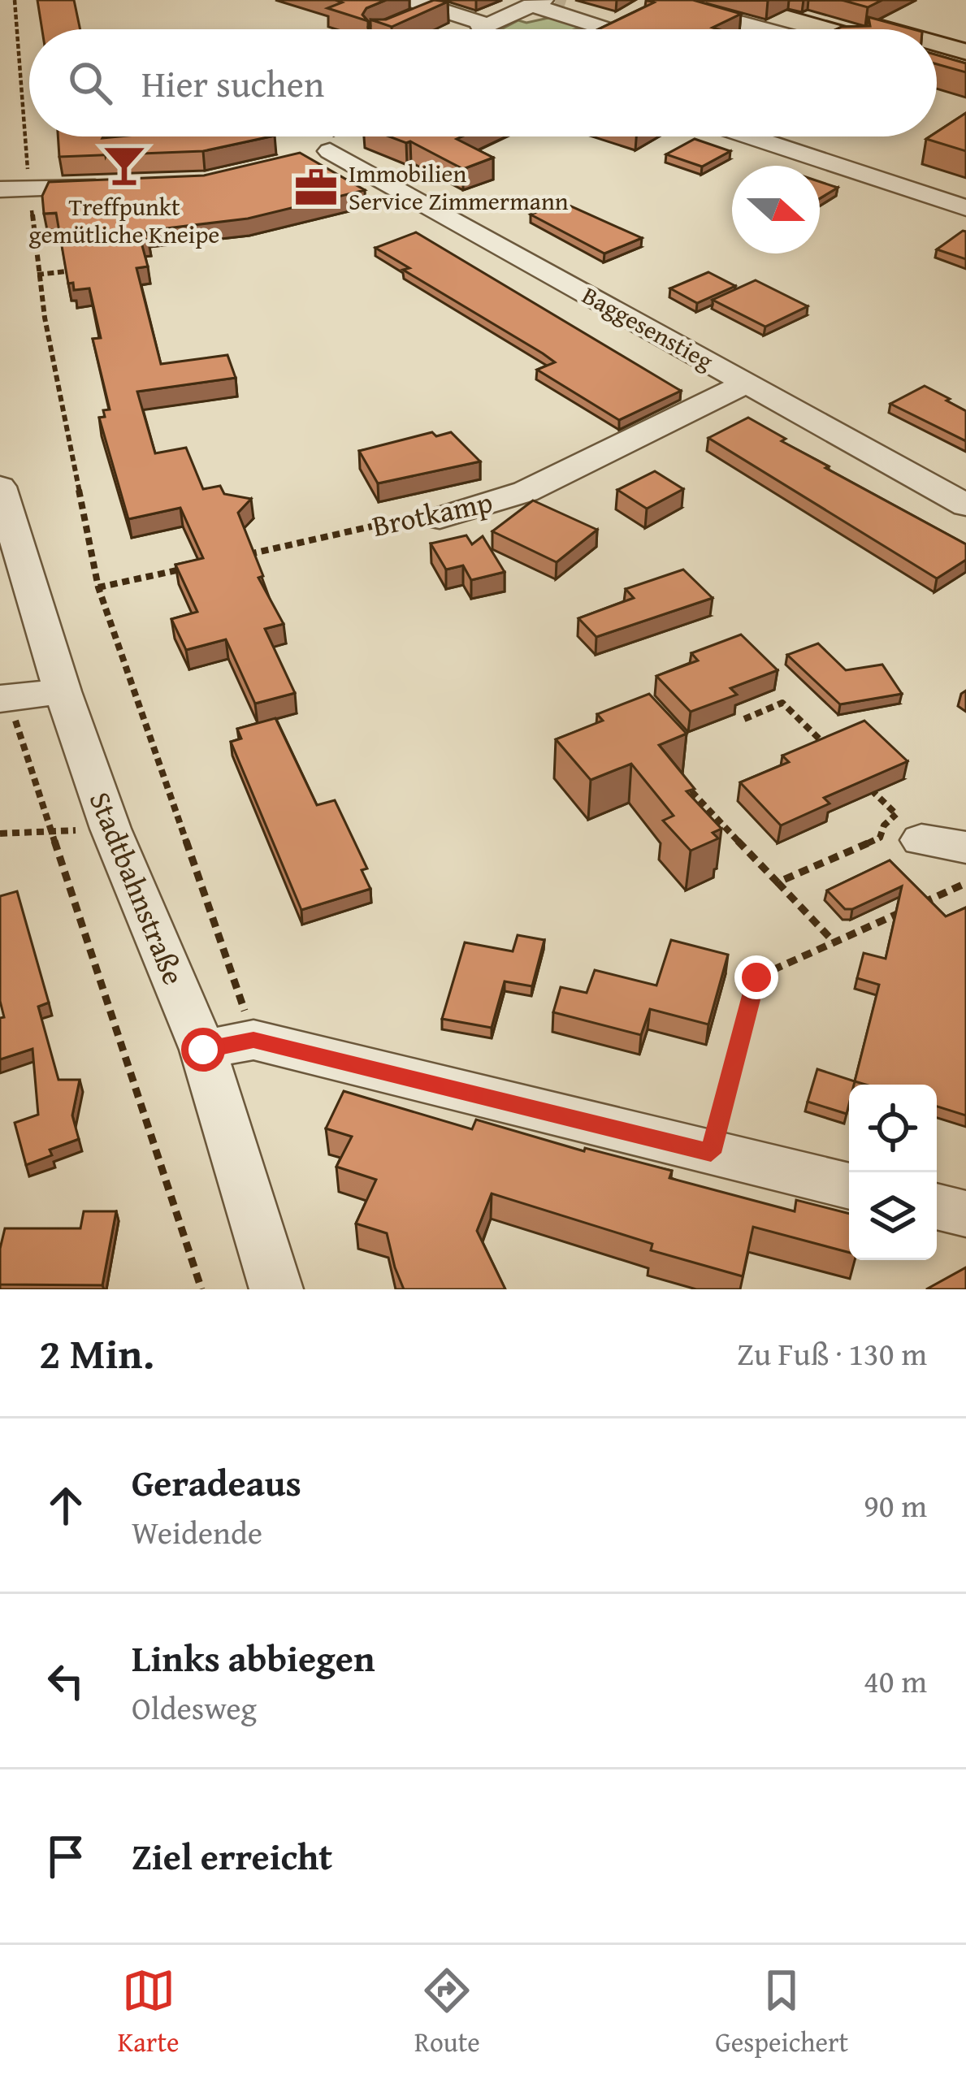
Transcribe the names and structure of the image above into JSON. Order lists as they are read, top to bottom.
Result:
{
  "streets": {
    "street": ["Baggesenstieg", "Brotkamp", "Stadtbahnstraße"]
  },
  "crossings": [
    ["Baggesenstieg", "Brotkamp"]
  ],
  "places": {
    "bar": ["Treffpunkt gemütliche Kneipe"],
    "office": ["Immobilien Service Zimmermann"]
  },
  "north": "right",
  "page": {
    "search": "Hier suchen",
    "heading": ["2 Min.", "Zu Fuß · 130 m"],
    "list": [
      ["Geradeaus", "Weidende", "90 m"],
      ["Links abbiegen", "Oldesweg", "40 m"],
      "Ziel erreicht"
    ],
    "nav": ["Karte", "Route", "Gespeichert"]
  }
}
